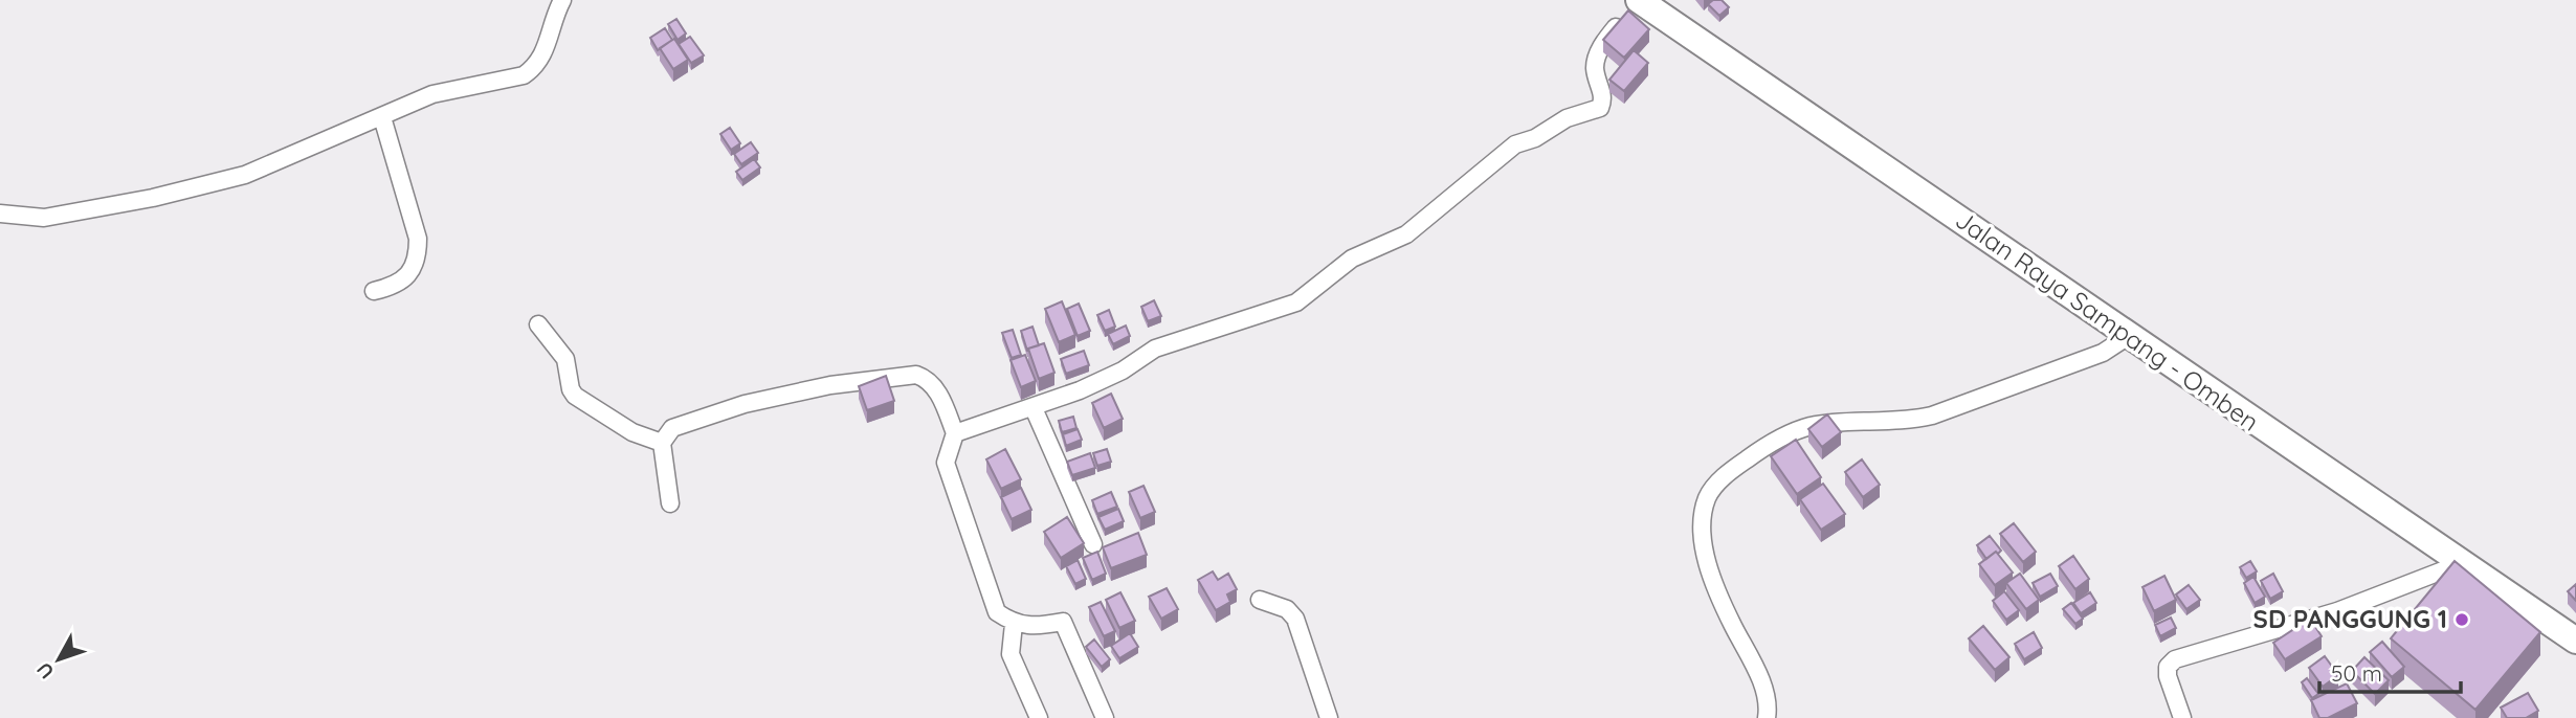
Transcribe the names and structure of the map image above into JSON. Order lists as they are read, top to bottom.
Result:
{
  "streets": {
    "main road": ["Jalan Raya Sampang - Omben"]
  },
  "places": ["SD PANGGUNG 1"],
  "scale_bar": "50 m",
  "north": "bottom left"
}
